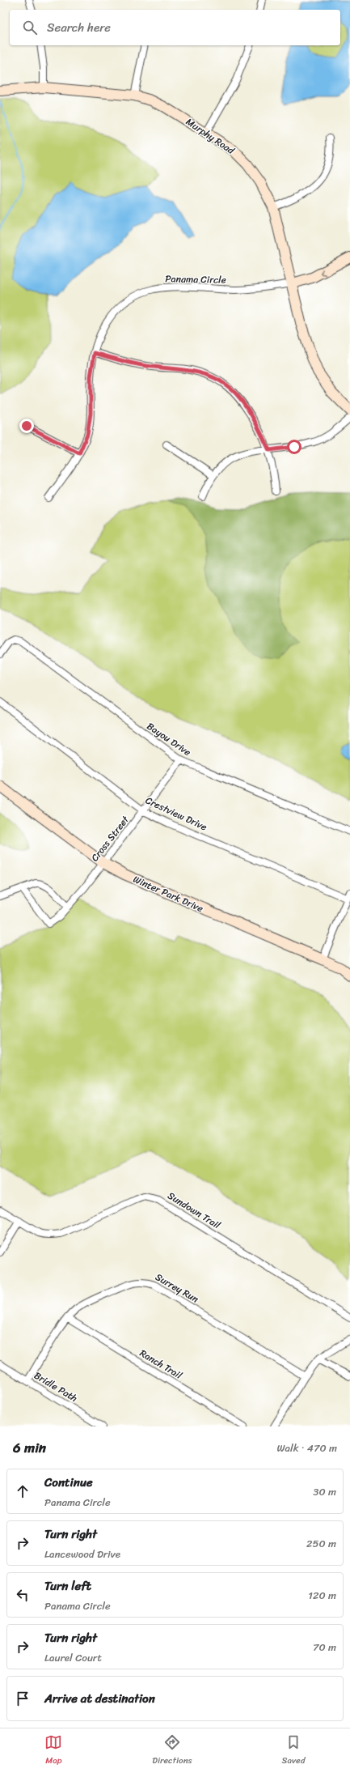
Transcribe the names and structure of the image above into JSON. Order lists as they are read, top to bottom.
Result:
{
  "streets": {
    "street": [
      "Murphy Road",
      "Panama Circle",
      "Bayou Drive",
      "Crestview Drive",
      "Cross Street",
      "Winter Park Drive",
      "Sundown Trail",
      "Surrey Run",
      "Ranch Trail",
      "Bridle Path"
    ]
  },
  "crossings": [
    ["Murphy Road", "Panama Circle"],
    ["Bayou Drive", "Cross Street"],
    ["Crestview Drive", "Cross Street"],
    ["Cross Street", "Winter Park Drive"],
    ["Surrey Run", "Ranch Trail"],
    ["Surrey Run", "Bridle Path"]
  ],
  "page": {
    "search": "Search here",
    "heading": ["6 min", "Walk · 470 m"],
    "list": [
      ["Continue", "Panama Circle", "30 m"],
      ["Turn right", "Lancewood Drive", "250 m"],
      ["Turn left", "Panama Circle", "120 m"],
      ["Turn right", "Laurel Court", "70 m"],
      "Arrive at destination"
    ],
    "nav": ["Map", "Directions", "Saved"]
  }
}
